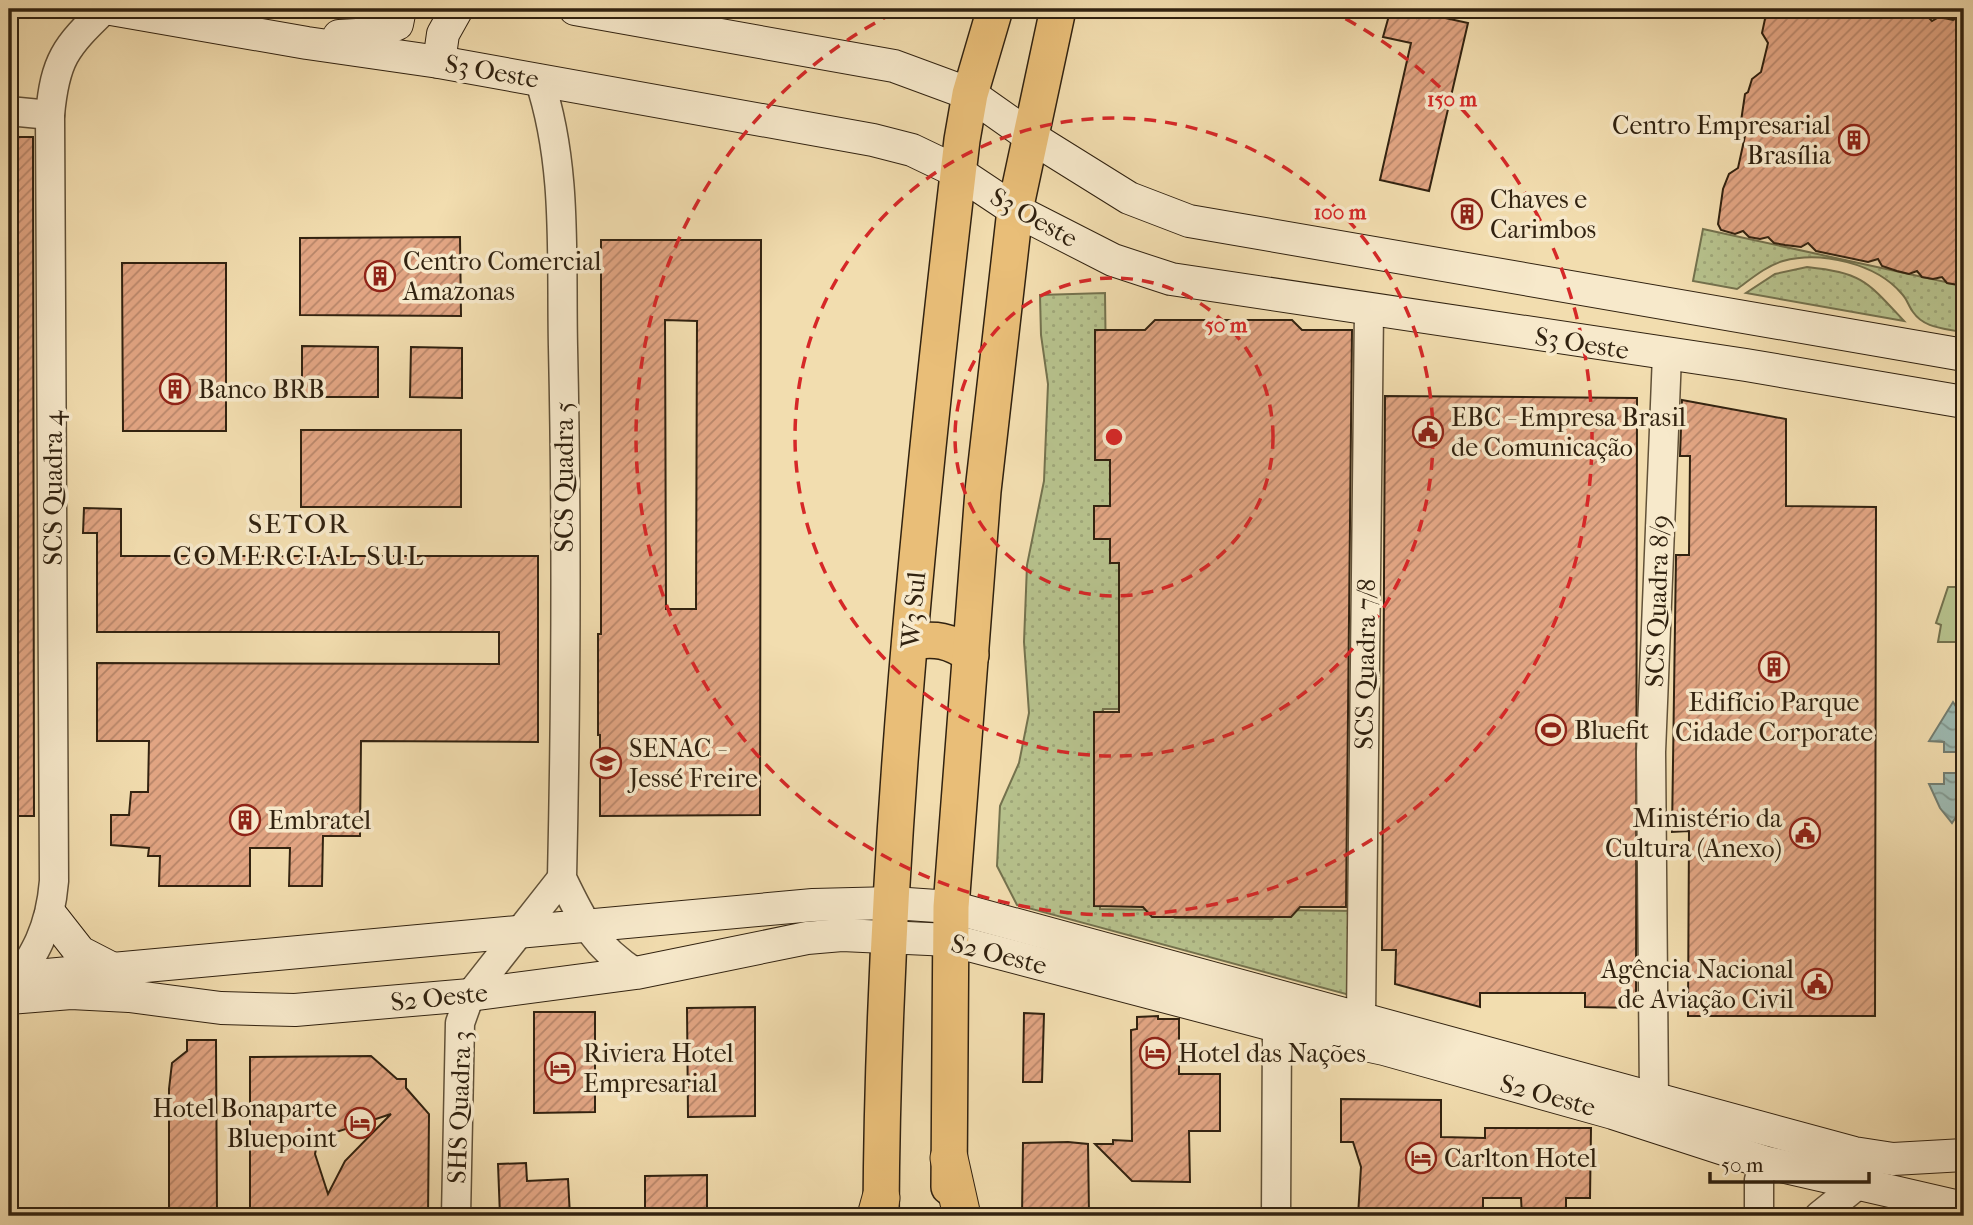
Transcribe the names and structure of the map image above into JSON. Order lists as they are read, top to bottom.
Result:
{
  "streets": {
    "main road": ["S3 Oeste", "W3 Sul", "S2 Oeste"],
    "street": [
      "SCS Quadra 5",
      "SCS Quadra 4",
      "SCS Quadra 8/9",
      "SCS Quadra 7/8",
      "SHS Quadra 3"
    ]
  },
  "crossings": [
    ["S3 Oeste", "SCS Quadra 5"],
    ["S3 Oeste", "SCS Quadra 8/9"],
    ["S3 Oeste", "W3 Sul"],
    ["S3 Oeste", "SCS Quadra 7/8"],
    ["SCS Quadra 5", "S2 Oeste"],
    ["SCS Quadra 4", "S2 Oeste"],
    ["SCS Quadra 8/9", "S2 Oeste"],
    ["W3 Sul", "S2 Oeste"],
    ["SCS Quadra 7/8", "S2 Oeste"],
    ["S2 Oeste", "SHS Quadra 3"]
  ],
  "districts": ["SETOR COMERCIAL SUL"],
  "places": {
    "building": [
      "Centro Empresarial Brasília",
      "Chaves e Carimbos",
      "Centro Comercial Amazonas",
      "Banco BRB",
      "Edifício Parque Cidade Corporate",
      "Embratel"
    ],
    "public building": ["EBC - Empresa Brasil de Comunicação", "Ministério da Cultura (Anexo)", "Agência Nacional de Aviação Civil"],
    "sports": ["Bluefit"],
    "school or university": ["SENAC - Jessé Freire"],
    "hotel": [
      "Hotel das Nações",
      "Riviera Hotel Empresarial",
      "Hotel Bonaparte Bluepoint",
      "Carlton Hotel"
    ]
  },
  "scale_bar": "50 m",
  "rings": ["150 m", "100 m", "50 m"]
}
